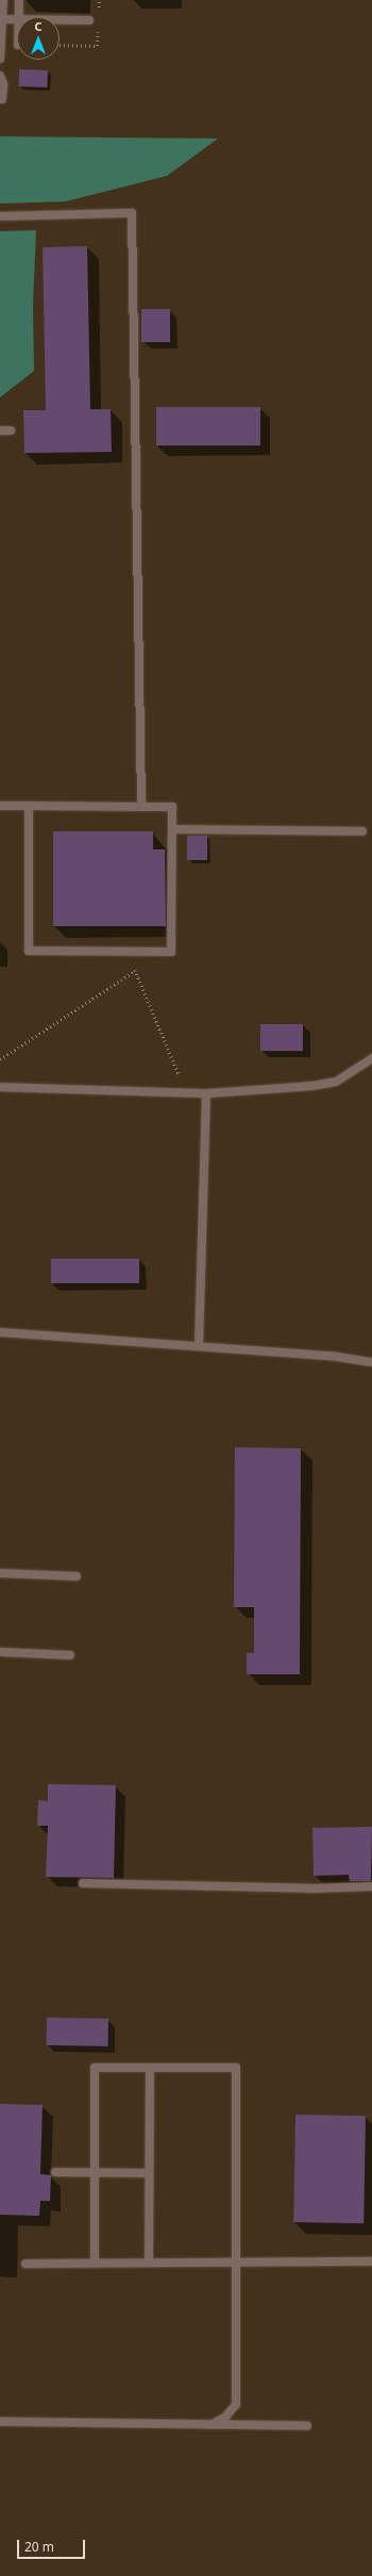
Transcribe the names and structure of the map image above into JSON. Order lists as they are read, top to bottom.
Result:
{
  "scale_bar": "20 m",
  "north": "top"
}
